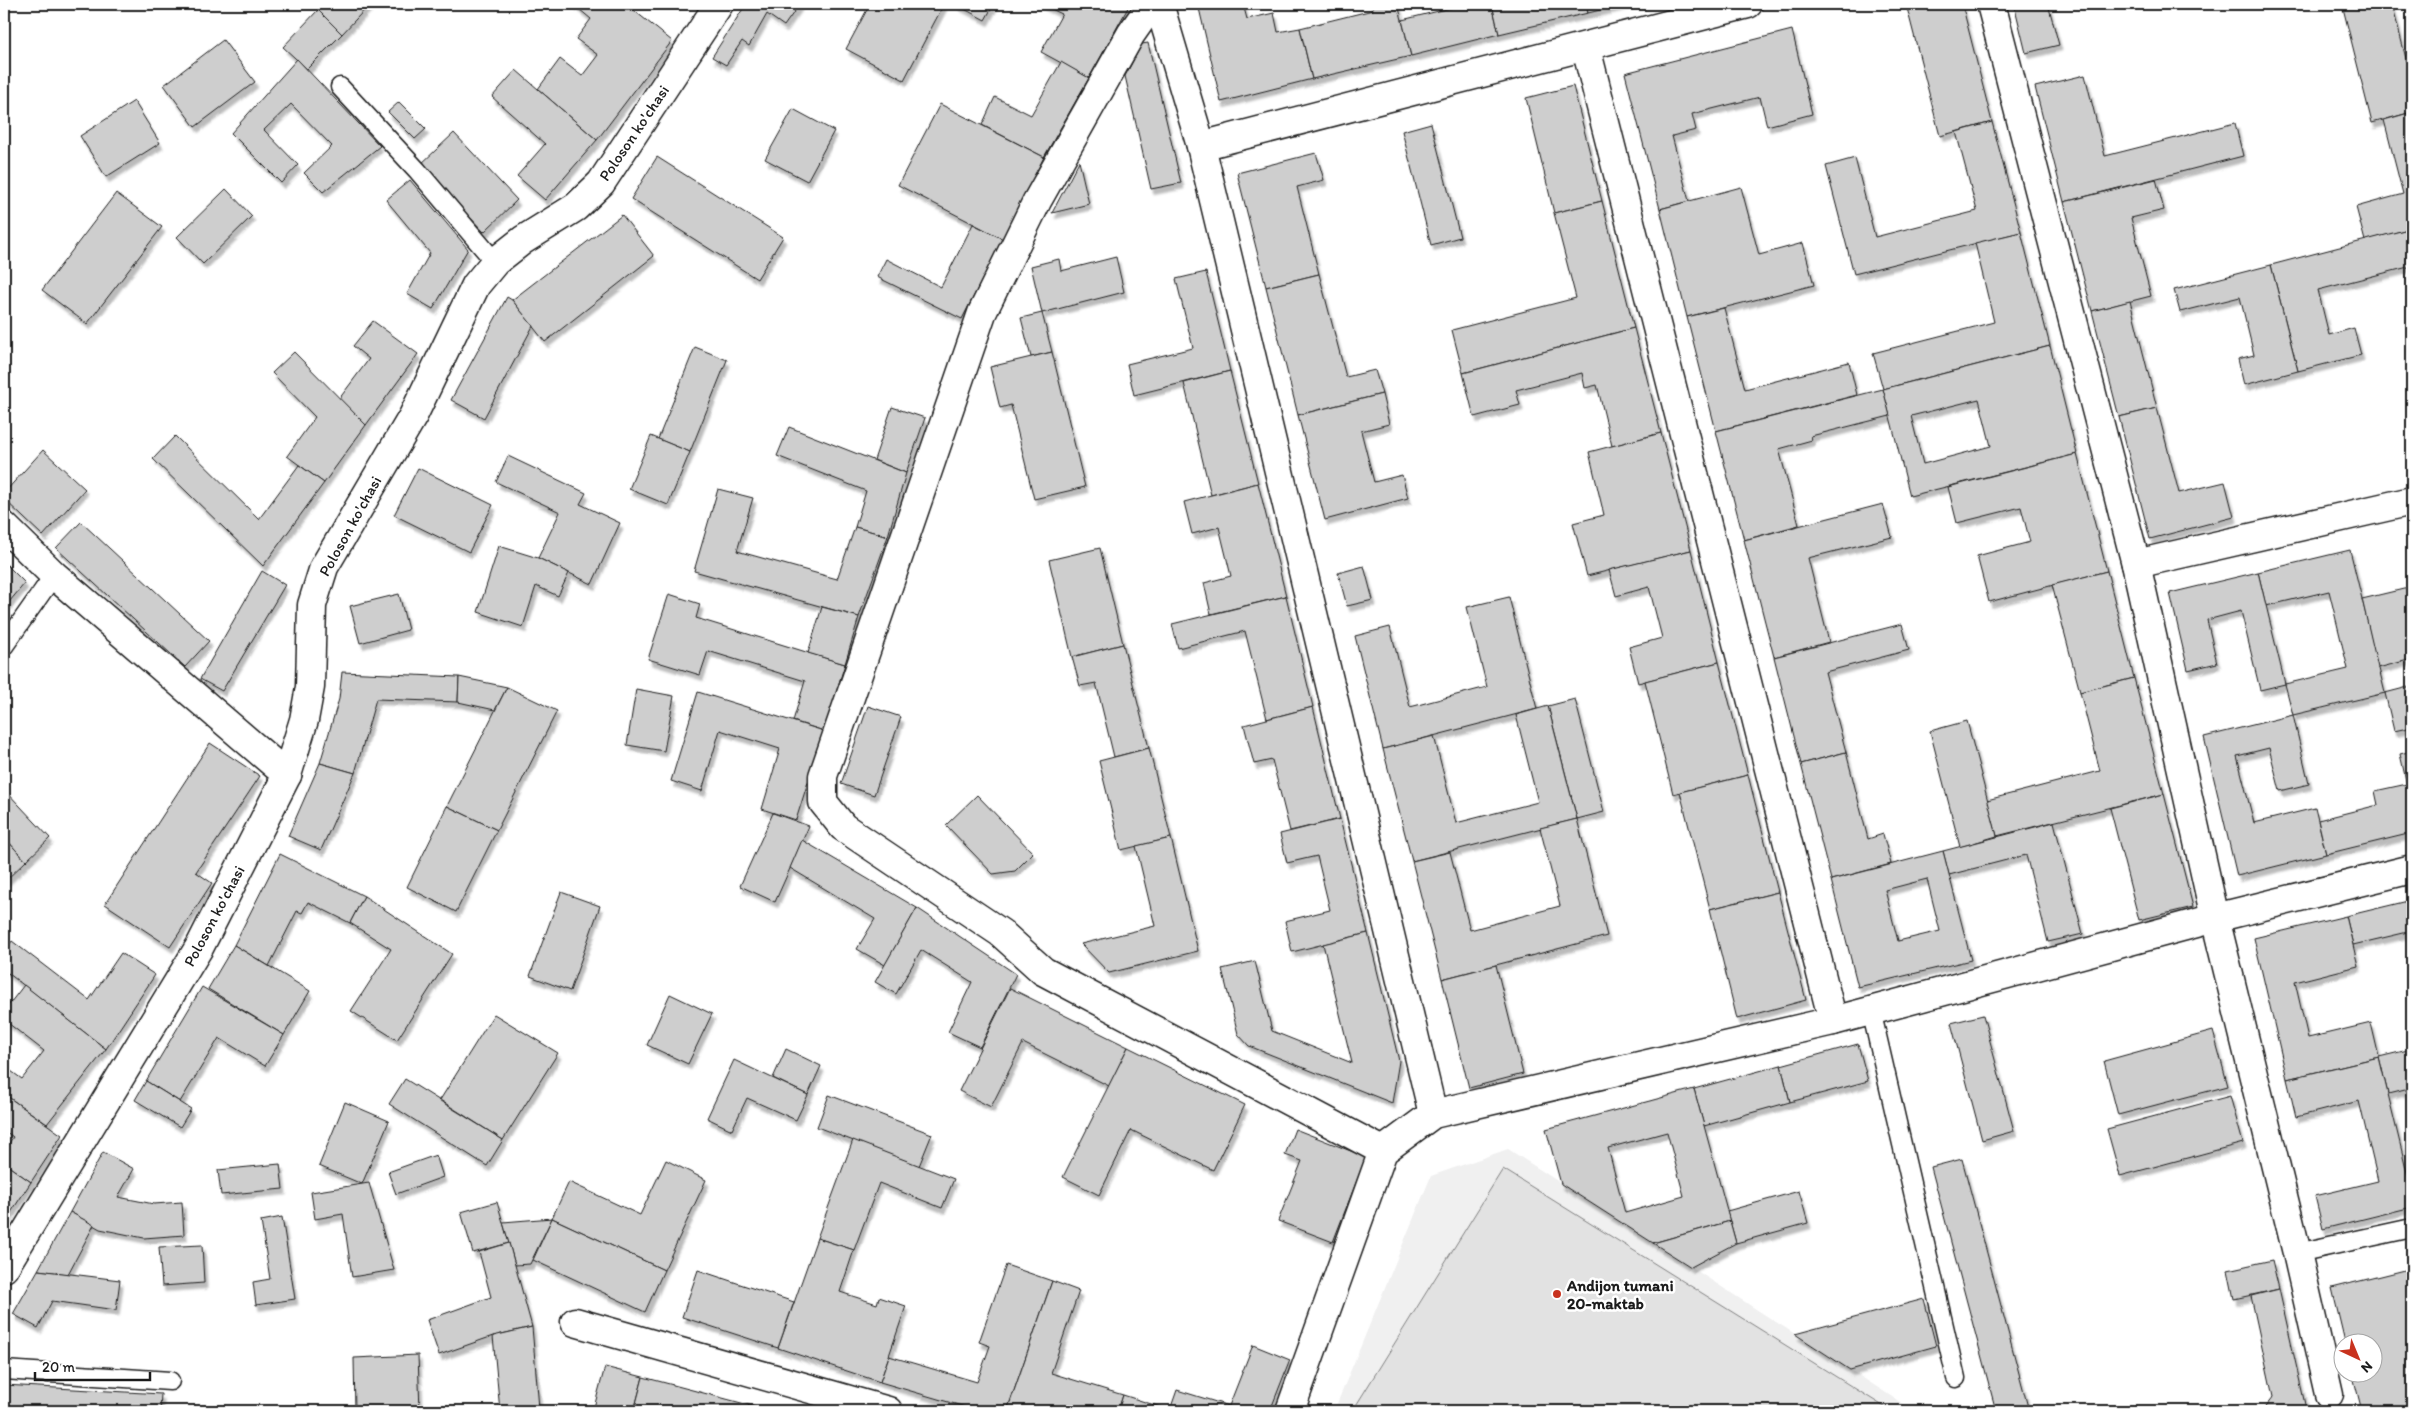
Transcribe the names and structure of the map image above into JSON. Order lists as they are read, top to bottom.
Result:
{
  "streets": {
    "street": ["Poloson ko'chasi"]
  },
  "places": ["Andijon tumani 20-maktab"],
  "scale_bar": "20 m",
  "north": "bottom right"
}
